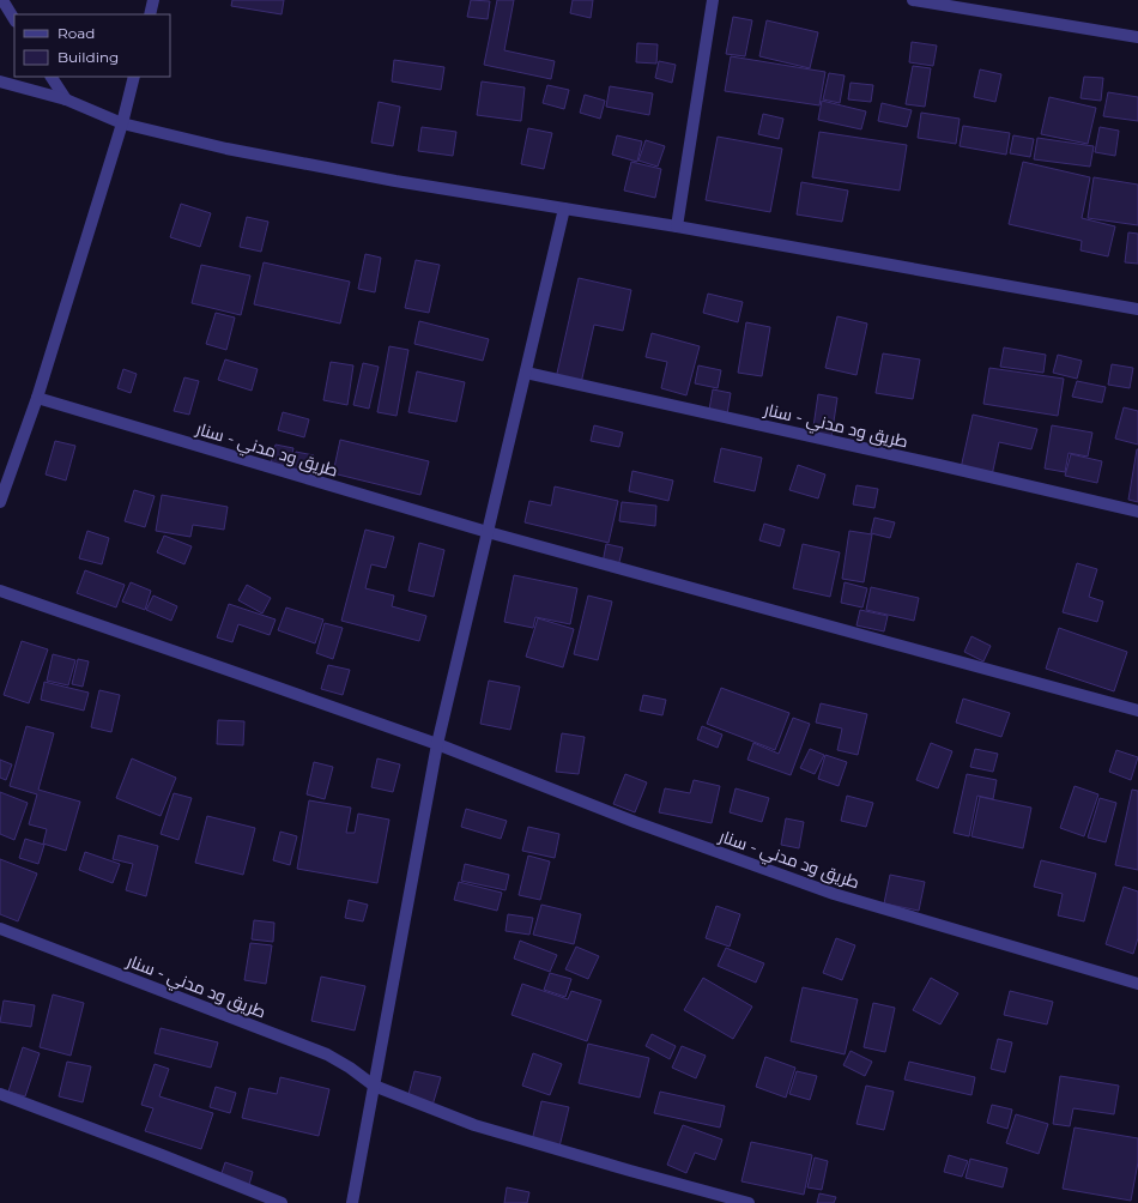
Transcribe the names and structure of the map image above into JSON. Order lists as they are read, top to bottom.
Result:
{
  "streets": {
    "street": ["طريق ود مدني - سنار"]
  },
  "legend": ["Road", "Building"]
}
